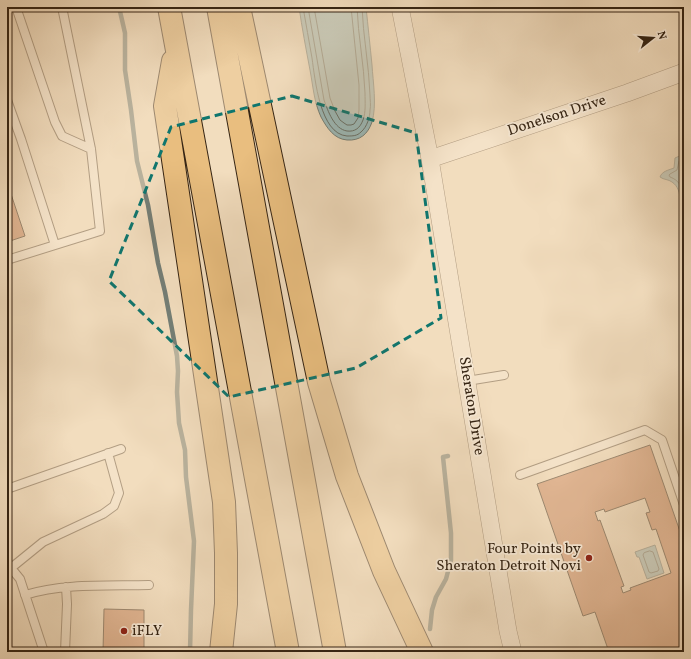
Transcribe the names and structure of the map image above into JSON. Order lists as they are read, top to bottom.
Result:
{
  "streets": {
    "street": ["Donelson Drive", "Sheraton Drive"]
  },
  "crossings": [
    ["Donelson Drive", "Sheraton Drive"]
  ],
  "places": ["Four Points by Sheraton Detroit Novi", "iFLY"],
  "north": "right"
}
